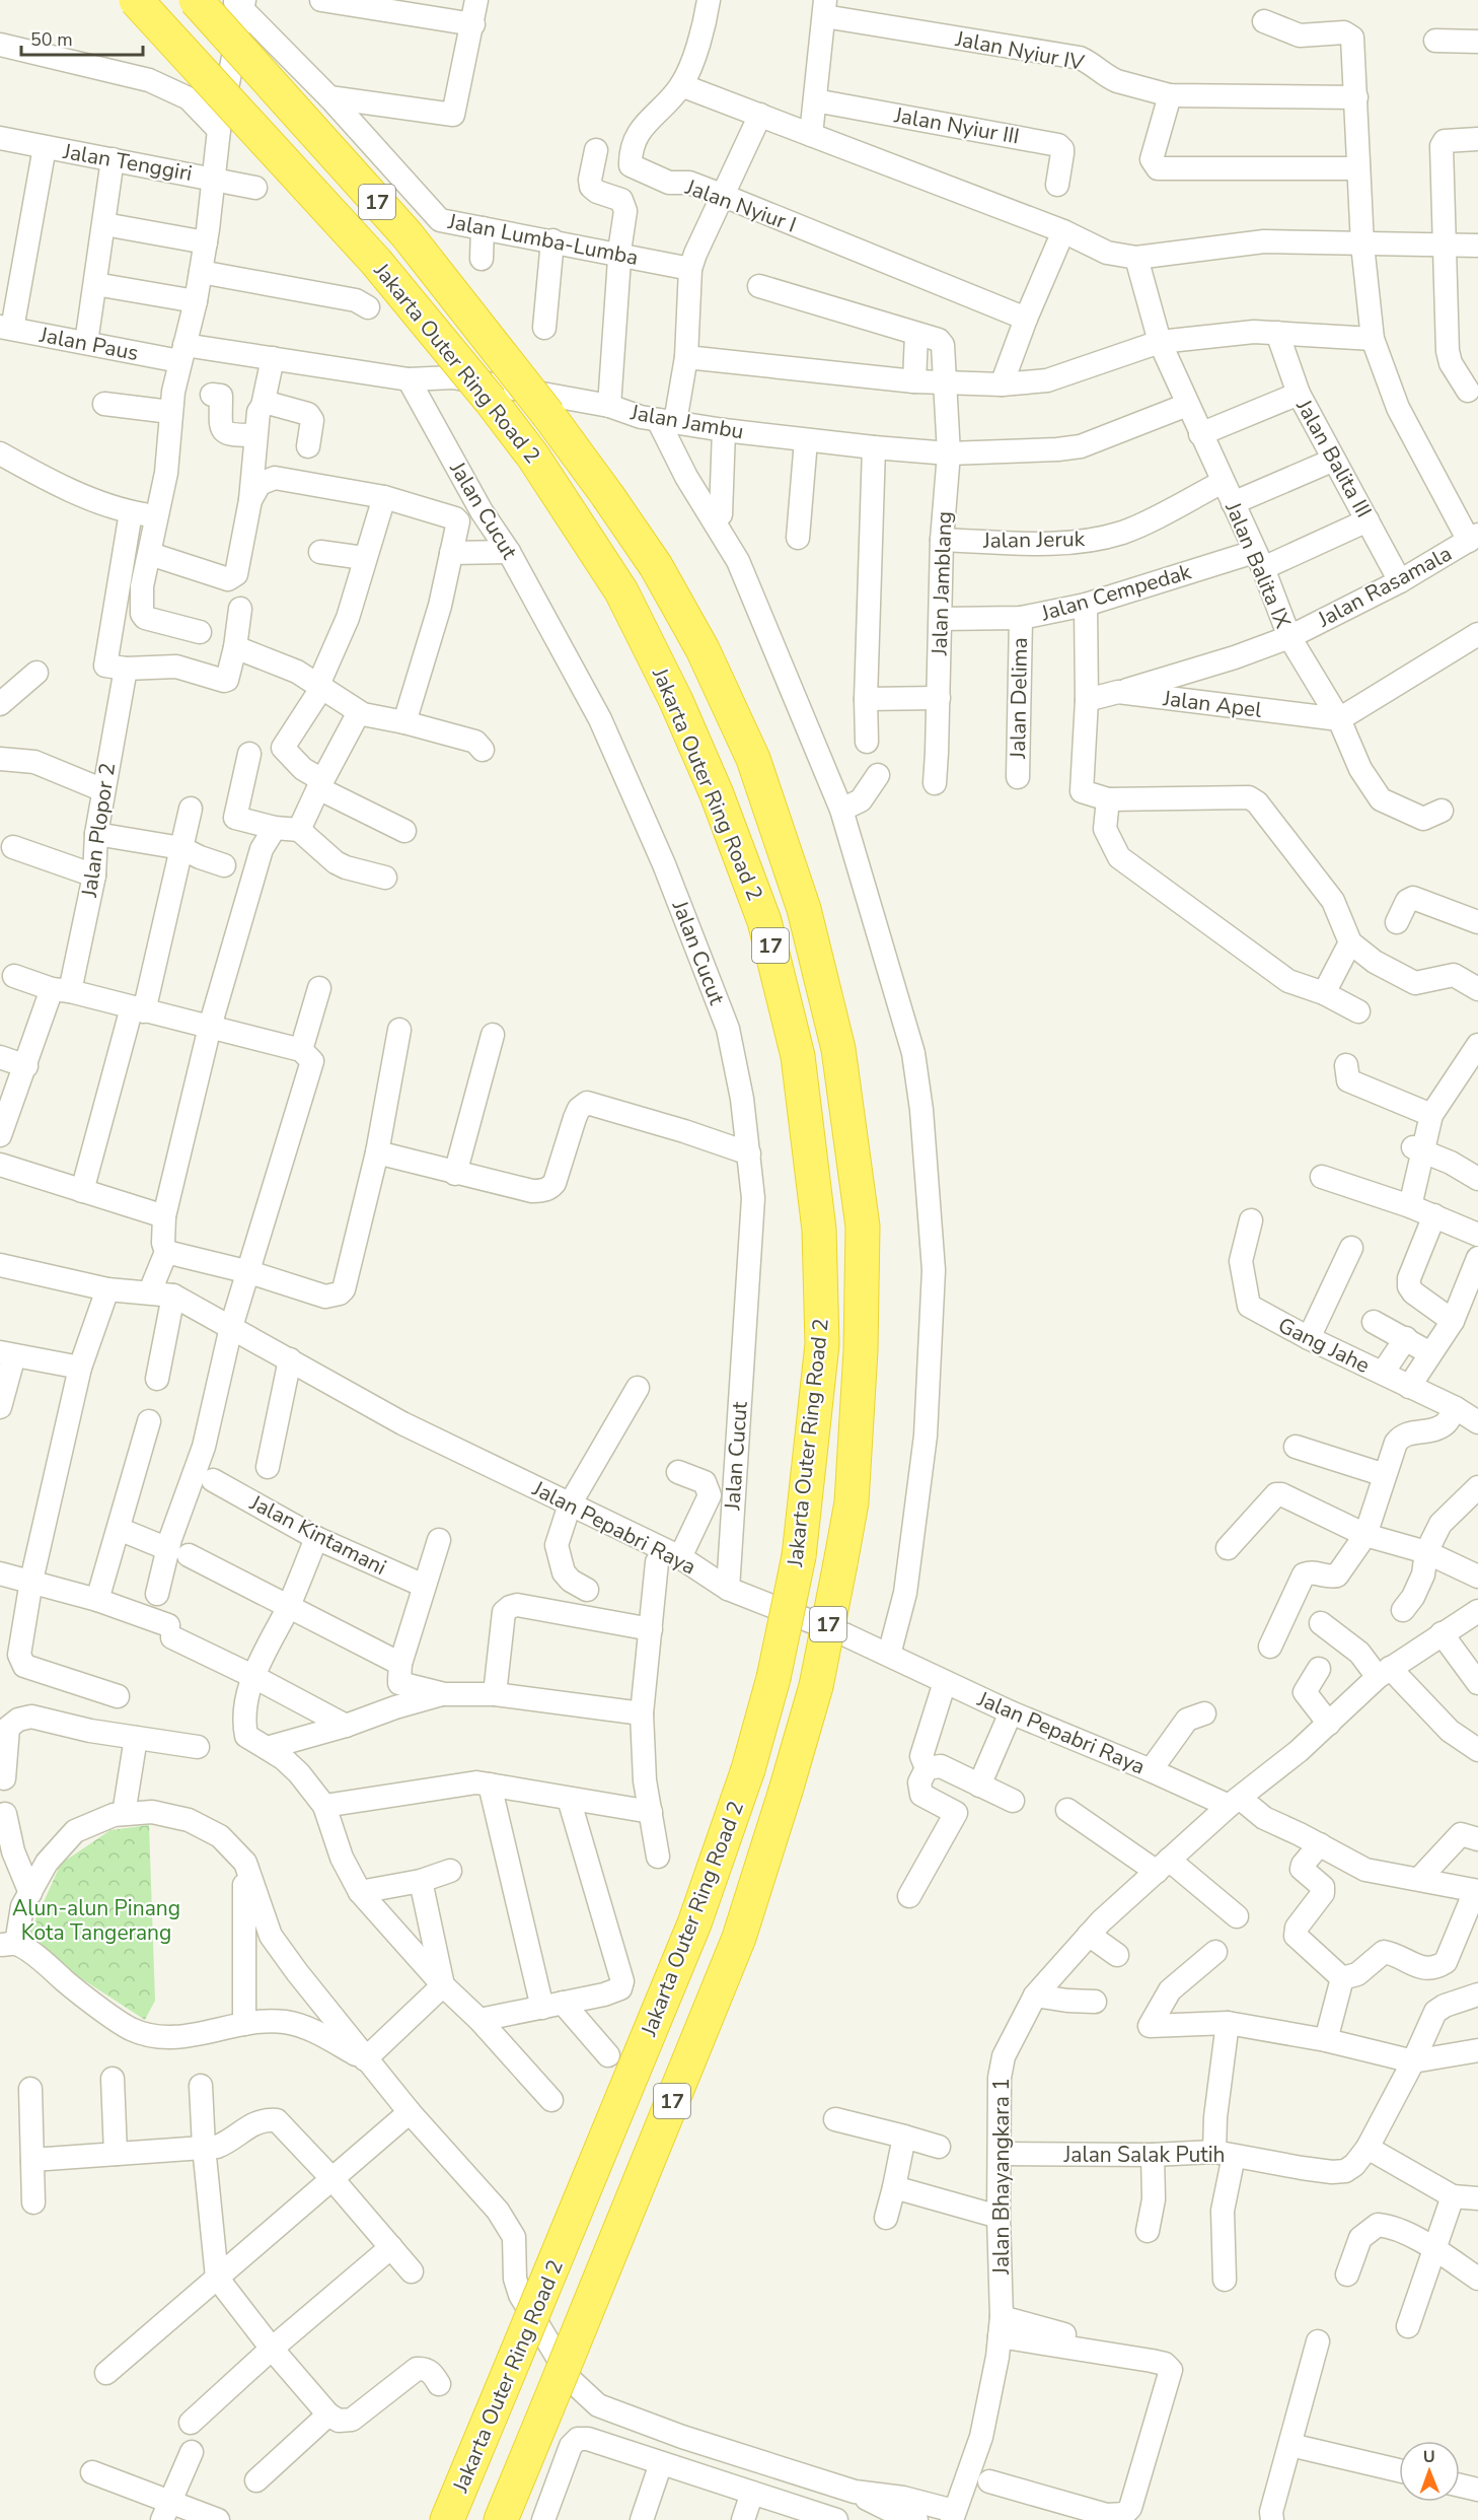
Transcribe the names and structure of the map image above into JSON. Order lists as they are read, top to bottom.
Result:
{
  "streets": {
    "highway": ["17", "Jakarta Outer Ring Road 2"],
    "street": [
      "Jalan Nyiur IV",
      "Jalan Nyiur III",
      "Jalan Tenggiri",
      "Jalan Nyiur I",
      "Jalan Lumba-Lumba",
      "Jalan Paus",
      "Jalan Jambu",
      "Jalan Balita III",
      "Jalan Cucut",
      "Jalan Jeruk",
      "Jalan Balita IX",
      "Jalan Jamblang",
      "Jalan Rasamala",
      "Jalan Cempedak",
      "Jalan Delima",
      "Jalan Apel",
      "Jalan Plopor 2",
      "Gang Jahe",
      "Jalan Pepabri Raya",
      "Jalan Kintamani",
      "Jalan Salak Putih",
      "Jalan Bhayangkara 1"
    ]
  },
  "crossings": [
    ["Jalan Paus", "Jalan Jambu"],
    ["Jalan Jambu", "Jalan Cucut"],
    ["Jalan Jambu", "Jalan Balita IX"],
    ["Jalan Jambu", "Jalan Jamblang"],
    ["Jalan Balita III", "Jalan Jeruk"],
    ["Jalan Balita III", "Jalan Rasamala"],
    ["Jalan Balita III", "Jalan Cempedak"],
    ["Jalan Cucut", "Jalan Pepabri Raya"],
    ["Jalan Jeruk", "Jalan Balita IX"],
    ["Jalan Jeruk", "Jalan Jamblang"],
    ["Jalan Balita IX", "Jalan Rasamala"],
    ["Jalan Balita IX", "Jalan Cempedak"],
    ["Jalan Balita IX", "Jalan Apel"],
    ["Jalan Jamblang", "Jalan Cempedak"],
    ["Jalan Rasamala", "Jalan Apel"],
    ["Jalan Cempedak", "Jalan Delima"],
    ["Jalan Pepabri Raya", "Jalan Bhayangkara 1"],
    ["Jalan Salak Putih", "Jalan Bhayangkara 1"]
  ],
  "parks": ["Alun-alun Pinang Kota Tangerang"],
  "scale_bar": "50 m",
  "north": "top"
}
